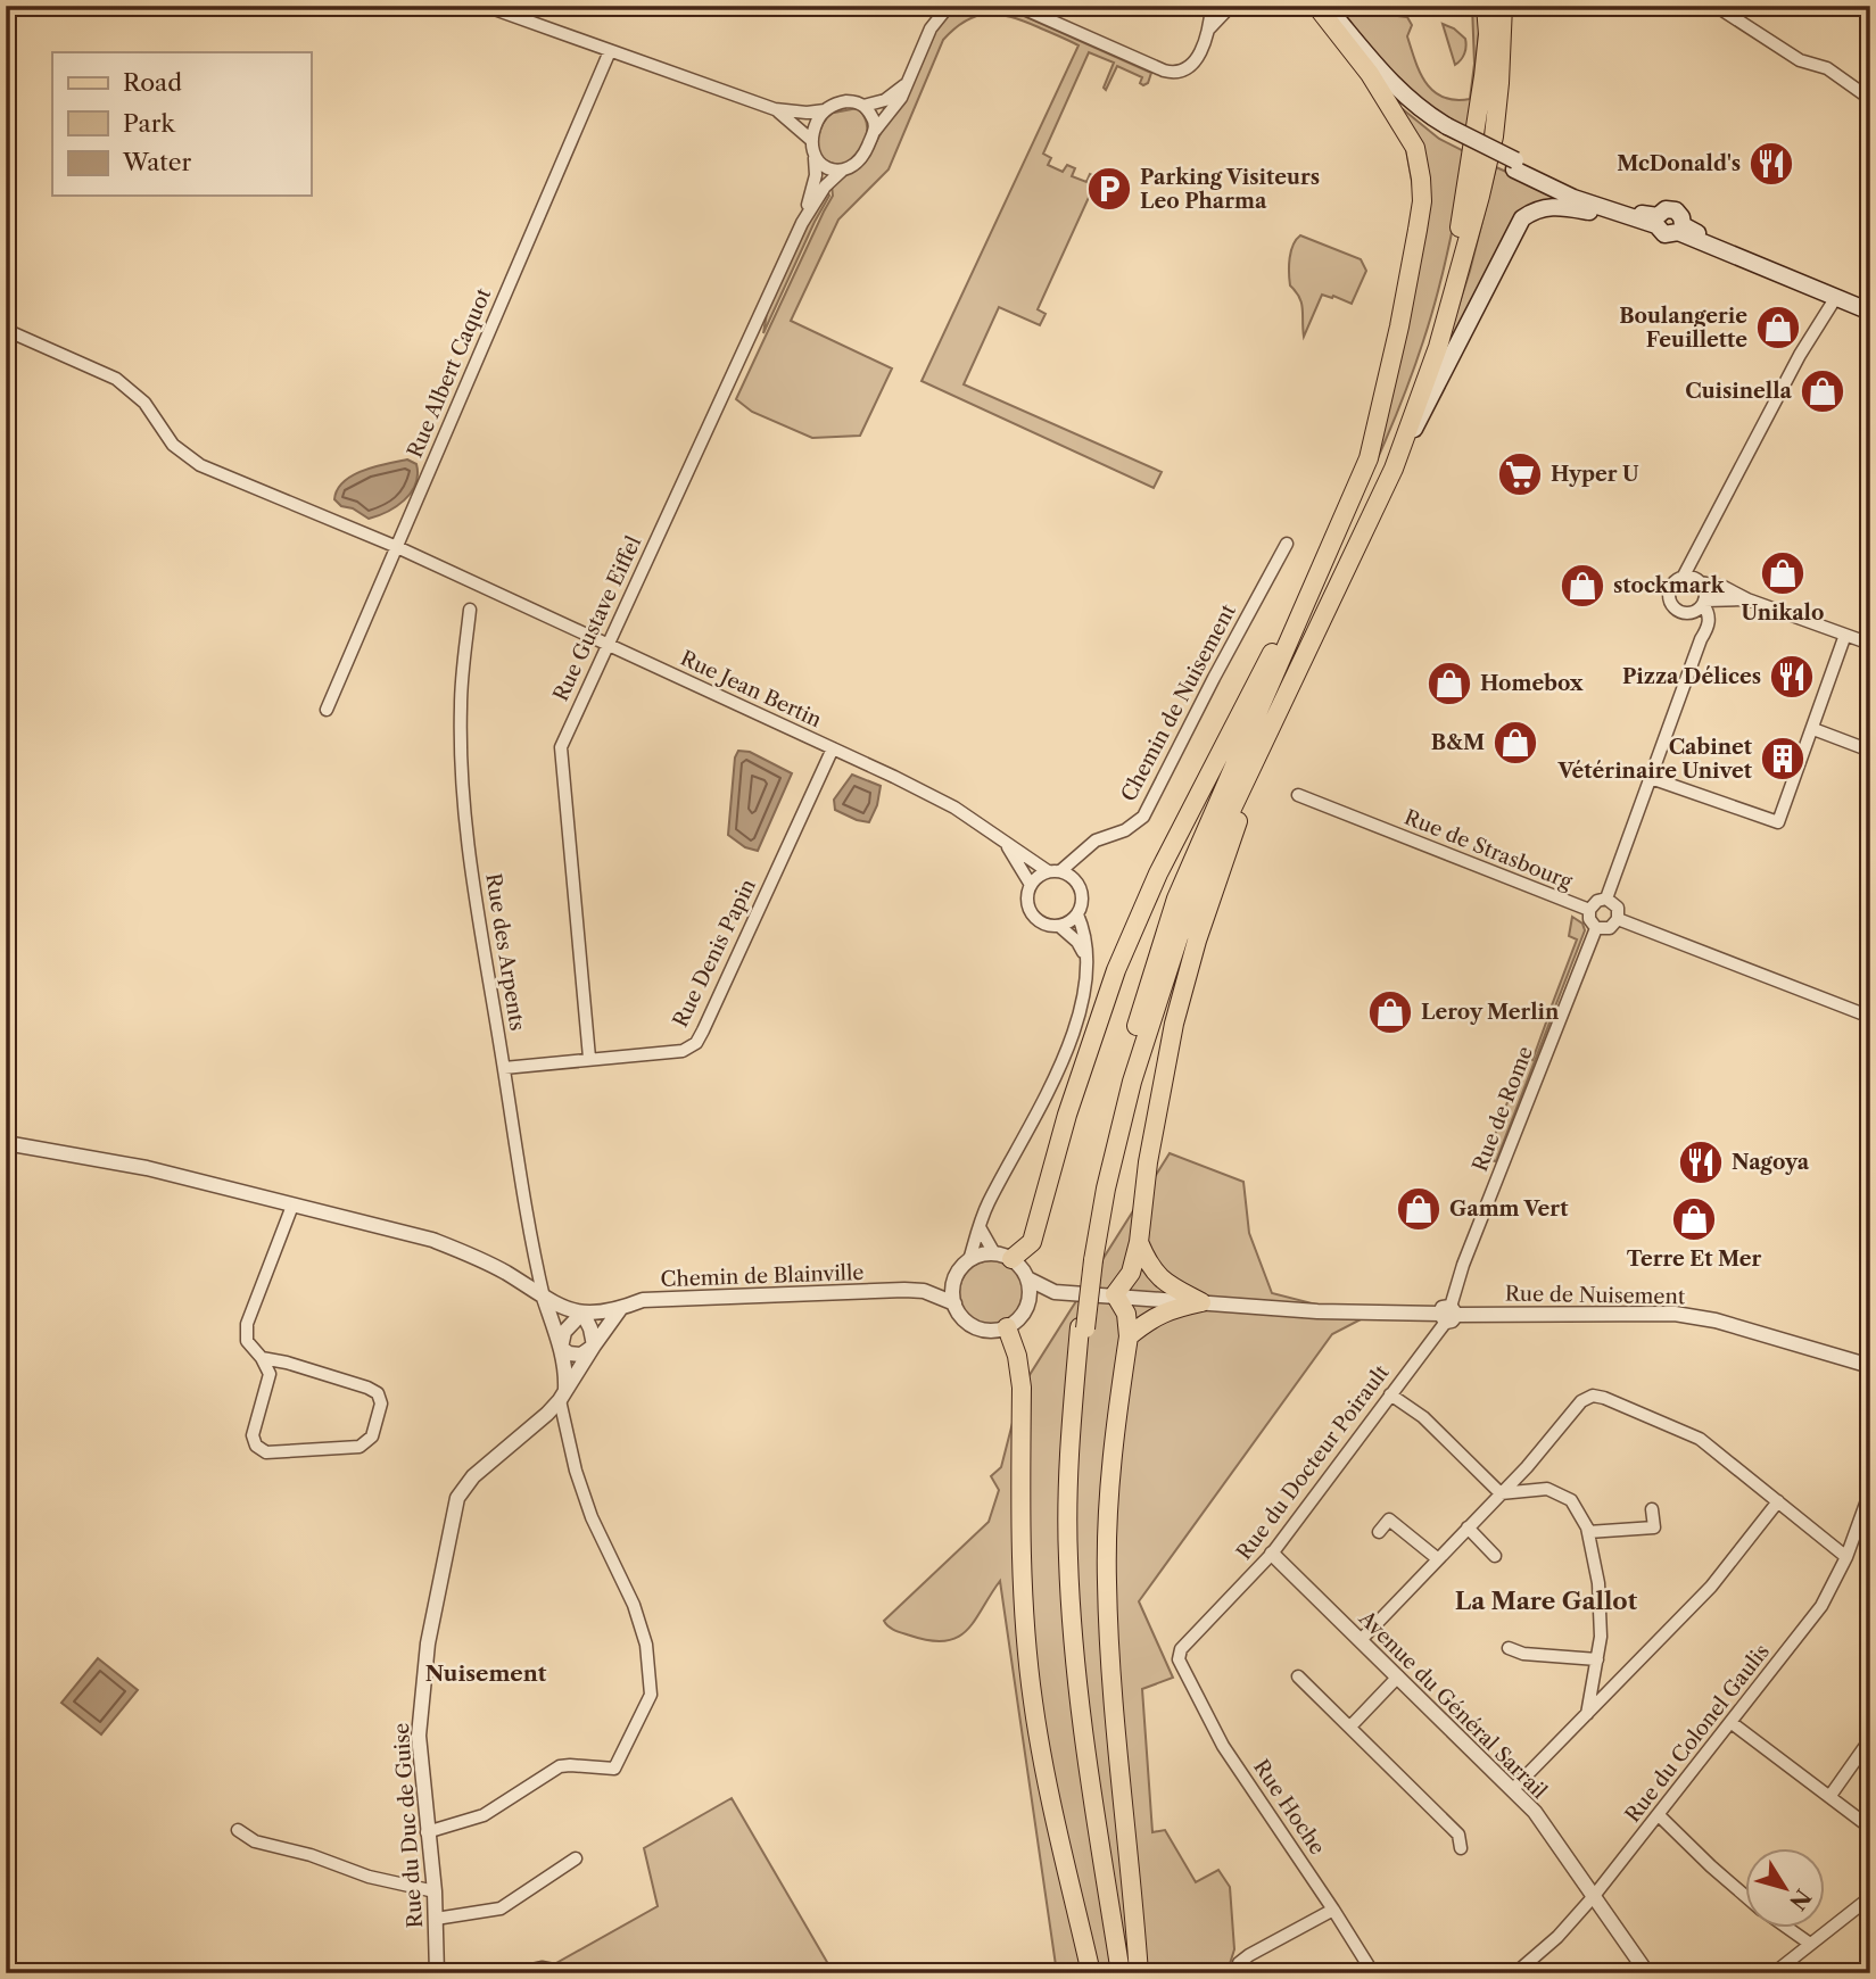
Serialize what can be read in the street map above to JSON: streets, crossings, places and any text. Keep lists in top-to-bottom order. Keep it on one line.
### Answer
{"streets":{"street":["Rue Albert Caquot","Rue Gustave Eiffel","Rue Jean Bertin","Chemin de Nuisement","Rue de Strasbourg","Rue des Arpents","Rue Denis Papin","Rue de Rome","Chemin de Blainville","Rue de Nuisement","Rue du Docteur Poirault","Avenue du Général Sarrail","Rue du Colonel Gaulis","Rue Hoche","Rue du Duc de Guise"]},"crossings":[["Rue Albert Caquot","Rue Jean Bertin"],["Rue Gustave Eiffel","Rue Jean Bertin"],["Rue Gustave Eiffel","Rue Denis Papin"],["Rue Jean Bertin","Chemin de Nuisement"],["Rue Jean Bertin","Rue Denis Papin"],["Rue de Strasbourg","Rue de Rome"],["Rue des Arpents","Rue Denis Papin"],["Rue des Arpents","Chemin de Blainville"],["Rue de Rome","Rue de Nuisement"],["Rue de Rome","Rue du Docteur Poirault"],["Chemin de Blainville","Rue de Nuisement"],["Chemin de Blainville","Rue du Duc de Guise"],["Rue de Nuisement","Rue du Docteur Poirault"],["Rue du Docteur Poirault","Avenue du Général Sarrail"],["Rue du Docteur Poirault","Rue Hoche"],["Avenue du Général Sarrail","Rue du Colonel Gaulis"]],"districts":["La Mare Gallot","Nuisement"],"places":{"restaurant":["McDonald's","Pizza Délices","Nagoya"],"parking":["Parking Visiteurs Leo Pharma"],"shop":["Boulangerie Feuillette","Cuisinella","Unikalo","stockmark","Homebox","B&M","Leroy Merlin","Gamm Vert","Terre Et Mer"],"supermarket":["Hyper U"],"building":["Cabinet Vétérinaire Univet"]},"legend":["Road","Park","Water"],"north":"bottom right"}
